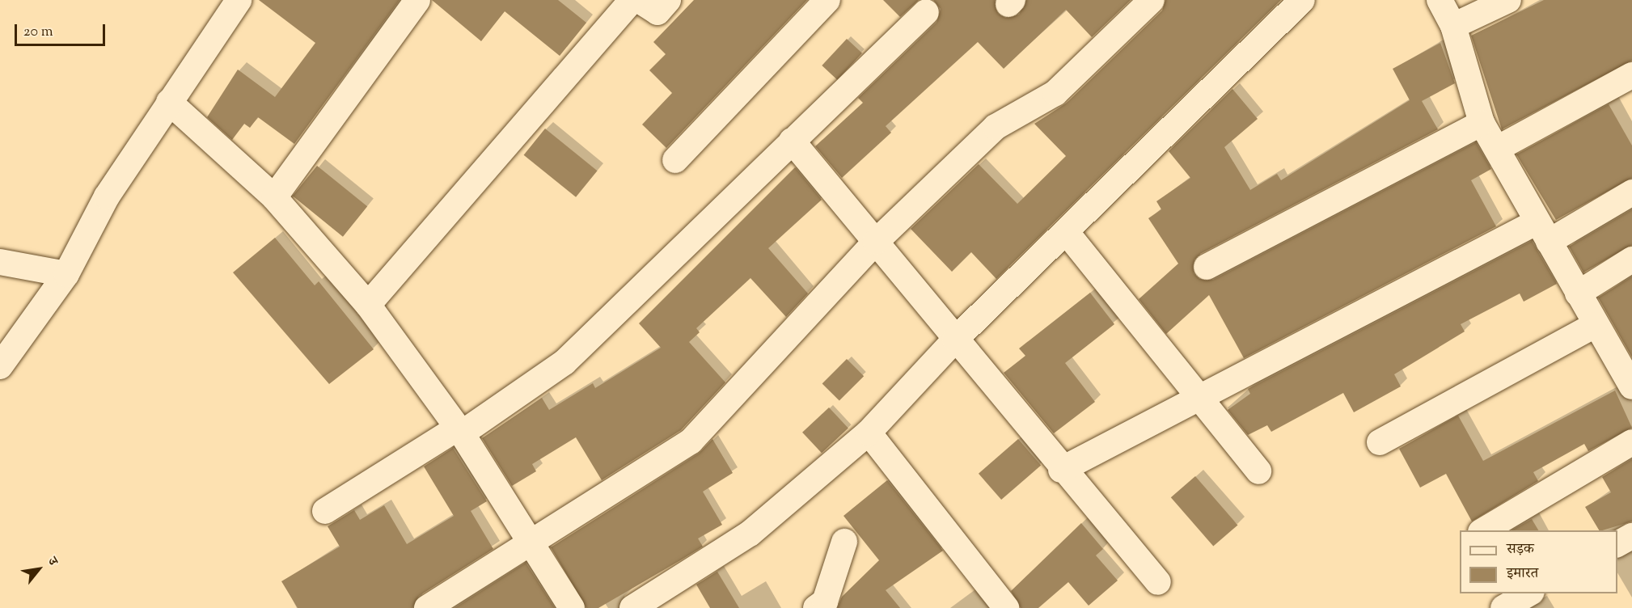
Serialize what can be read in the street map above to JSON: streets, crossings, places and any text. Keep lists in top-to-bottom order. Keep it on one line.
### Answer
{"legend":["सड़क","इमारत"],"scale_bar":"20 m","north":"top right"}
